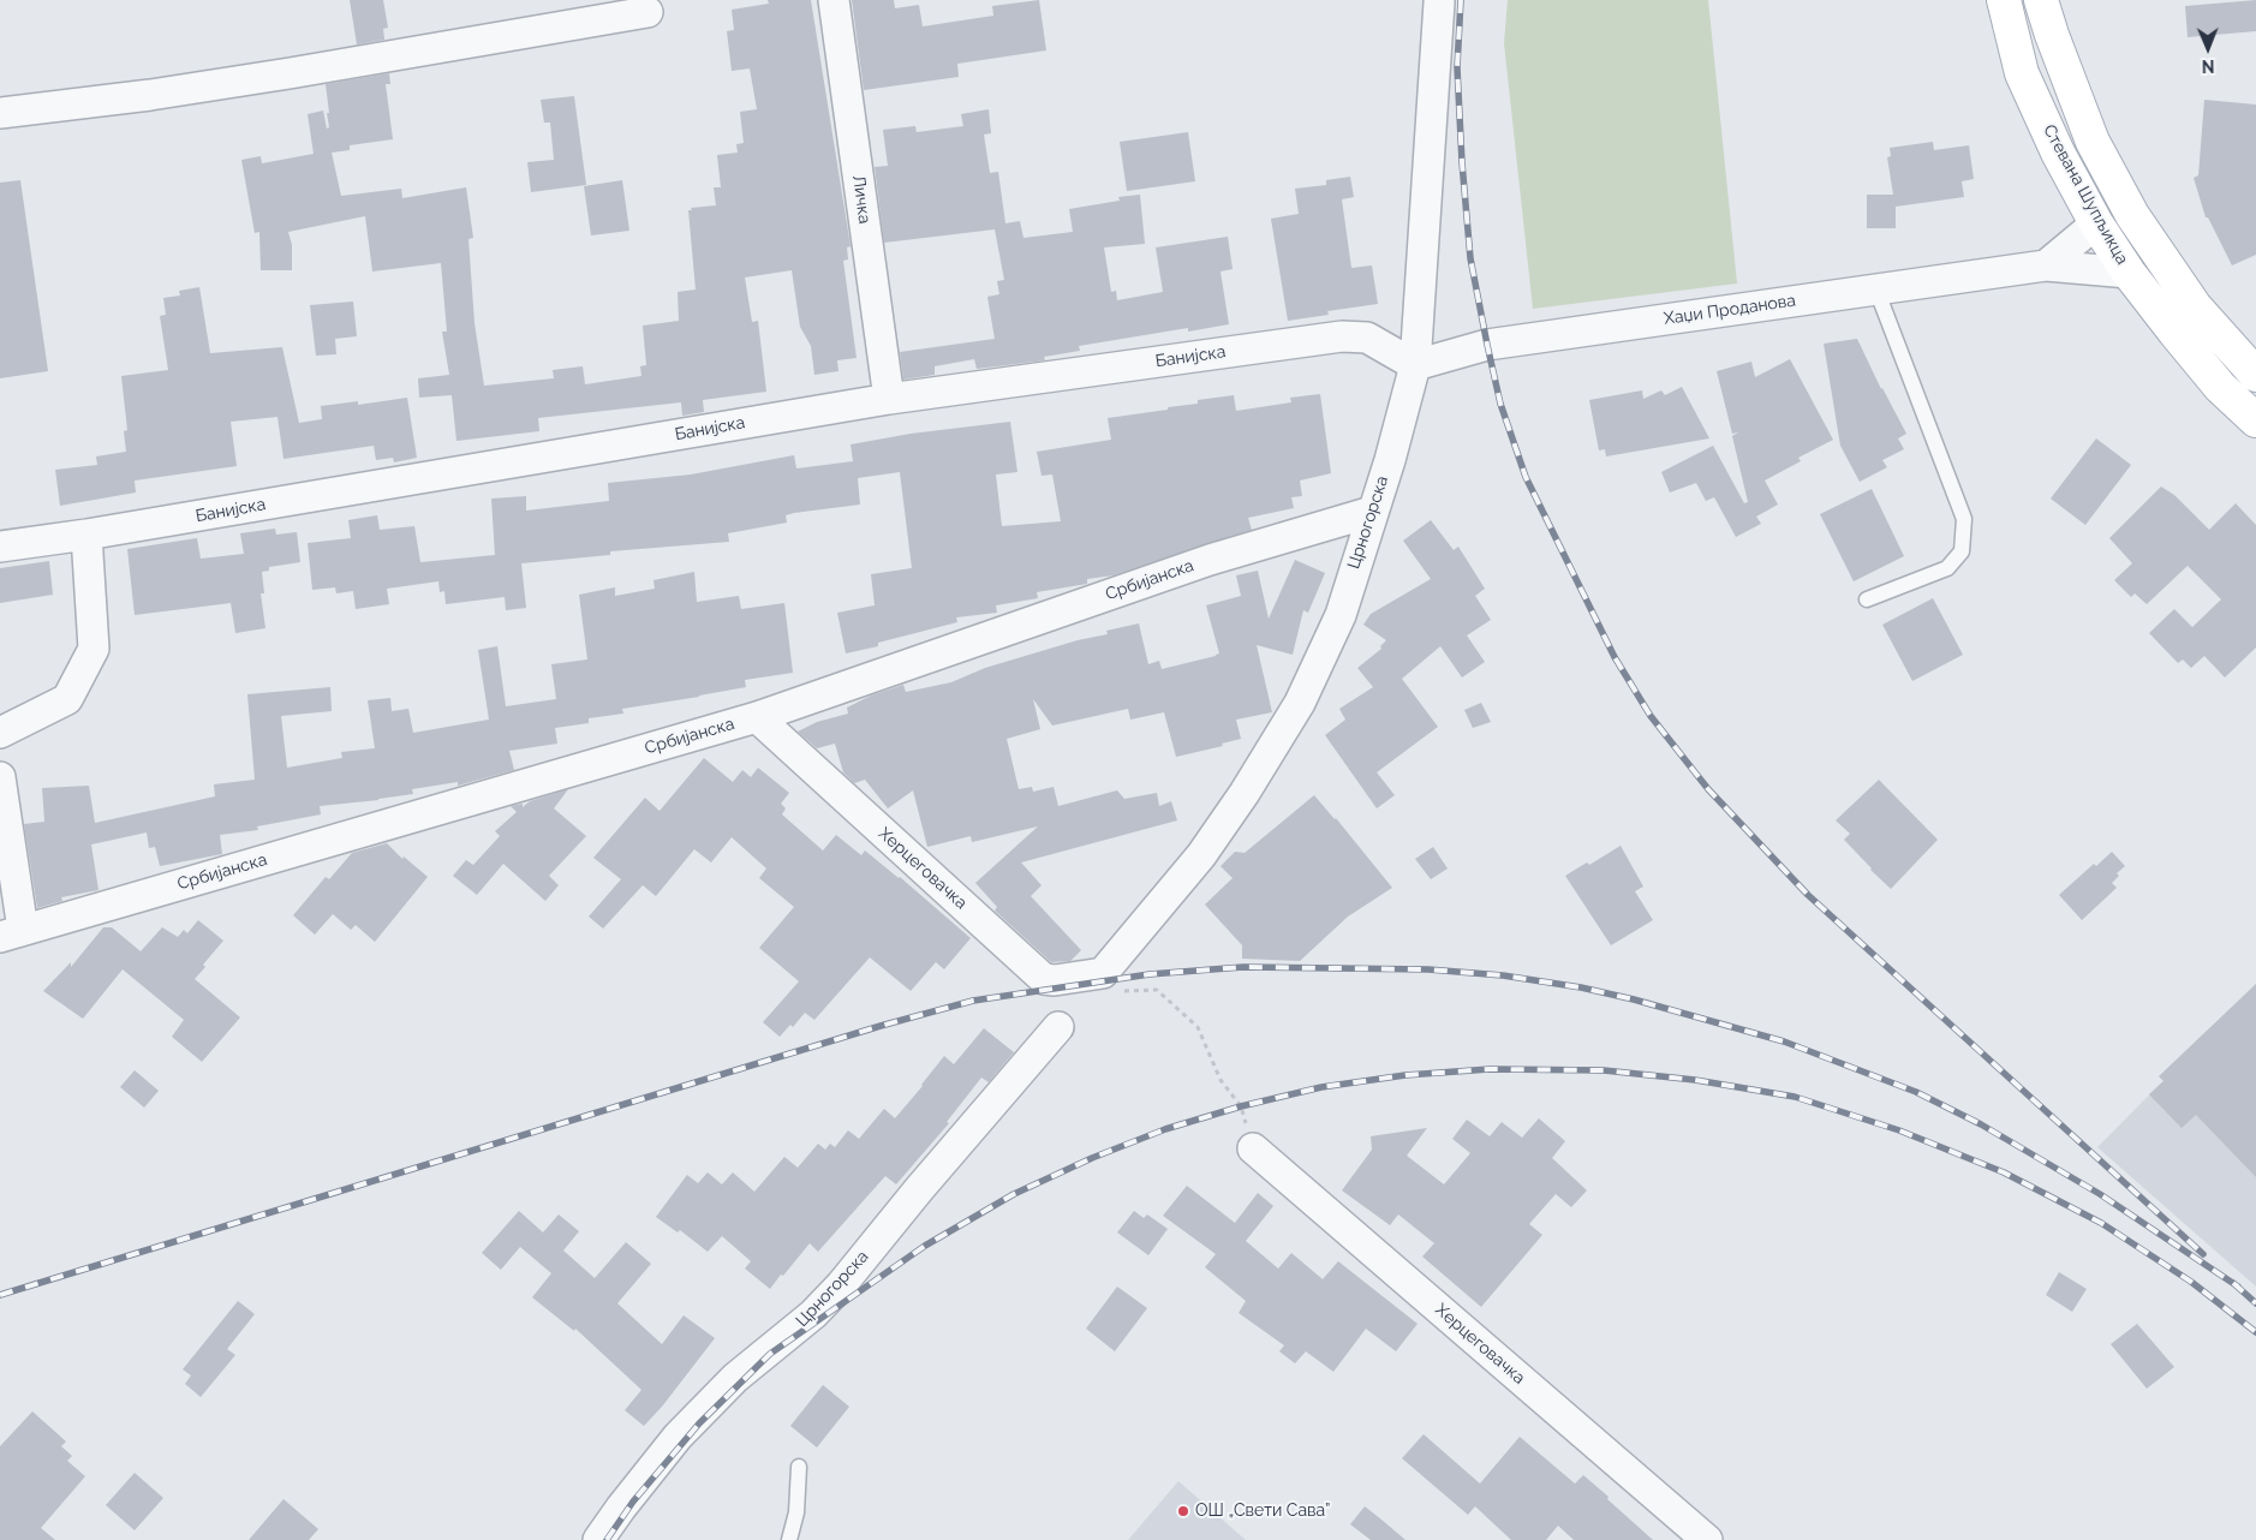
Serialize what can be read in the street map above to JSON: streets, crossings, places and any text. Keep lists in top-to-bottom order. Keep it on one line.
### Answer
{"streets":{"main road":["Стевана Шупљикца"],"street":["Личка","Хаџи Проданова","Банијска","Црногорска","Србијанска","Херцеговачка"]},"crossings":[["Стевана Шупљикца","Хаџи Проданова"],["Личка","Банијска"],["Хаџи Проданова","Банијска"],["Хаџи Проданова","Црногорска"],["Банијска","Црногорска"],["Црногорска","Србијанска"],["Црногорска","Херцеговачка"],["Србијанска","Херцеговачка"]],"places":["ОШ „Свети Сава”"],"north":"bottom"}
